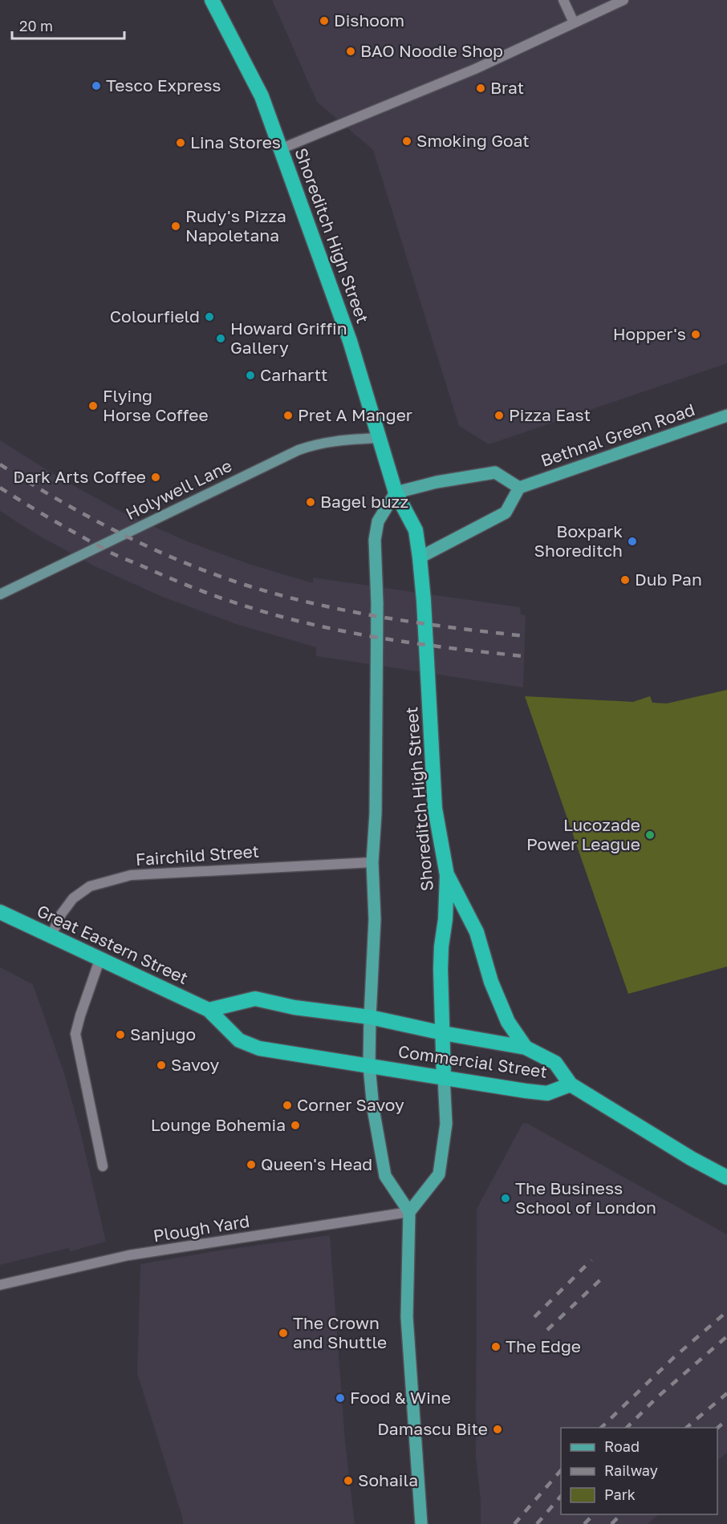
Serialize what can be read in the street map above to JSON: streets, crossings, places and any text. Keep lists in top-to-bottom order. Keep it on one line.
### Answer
{"streets":{"highway":["Shoreditch High Street","Great Eastern Street","Commercial Street"],"main road":["Bethnal Green Road"],"street":["Holywell Lane","Fairchild Street","Plough Yard"]},"crossings":[["Shoreditch High Street","Holywell Lane"],["Shoreditch High Street","Fairchild Street"],["Shoreditch High Street","Great Eastern Street"],["Shoreditch High Street","Commercial Street"],["Shoreditch High Street","Plough Yard"],["Fairchild Street","Great Eastern Street"],["Great Eastern Street","Commercial Street"]],"places":["Dishoom","BAO Noodle Shop","Tesco Express","Brat","Smoking Goat","Lina Stores","Rudy's Pizza Napoletana","Colourfield","Hopper's","Howard Griffin Gallery","Carhartt","Flying Horse Coffee","Pret A Manger","Pizza East","Dark Arts Coffee","Bagel buzz","Boxpark Shoreditch","Dub Pan","Lucozade Power League","Sanjugo","Savoy","Corner Savoy","Lounge Bohemia","Queen's Head","The Business School of London","The Crown and Shuttle","The Edge","Food & Wine","Damascu Bite","Sohaila"],"legend":["Road","Railway","Park"],"scale_bar":"20 m"}
